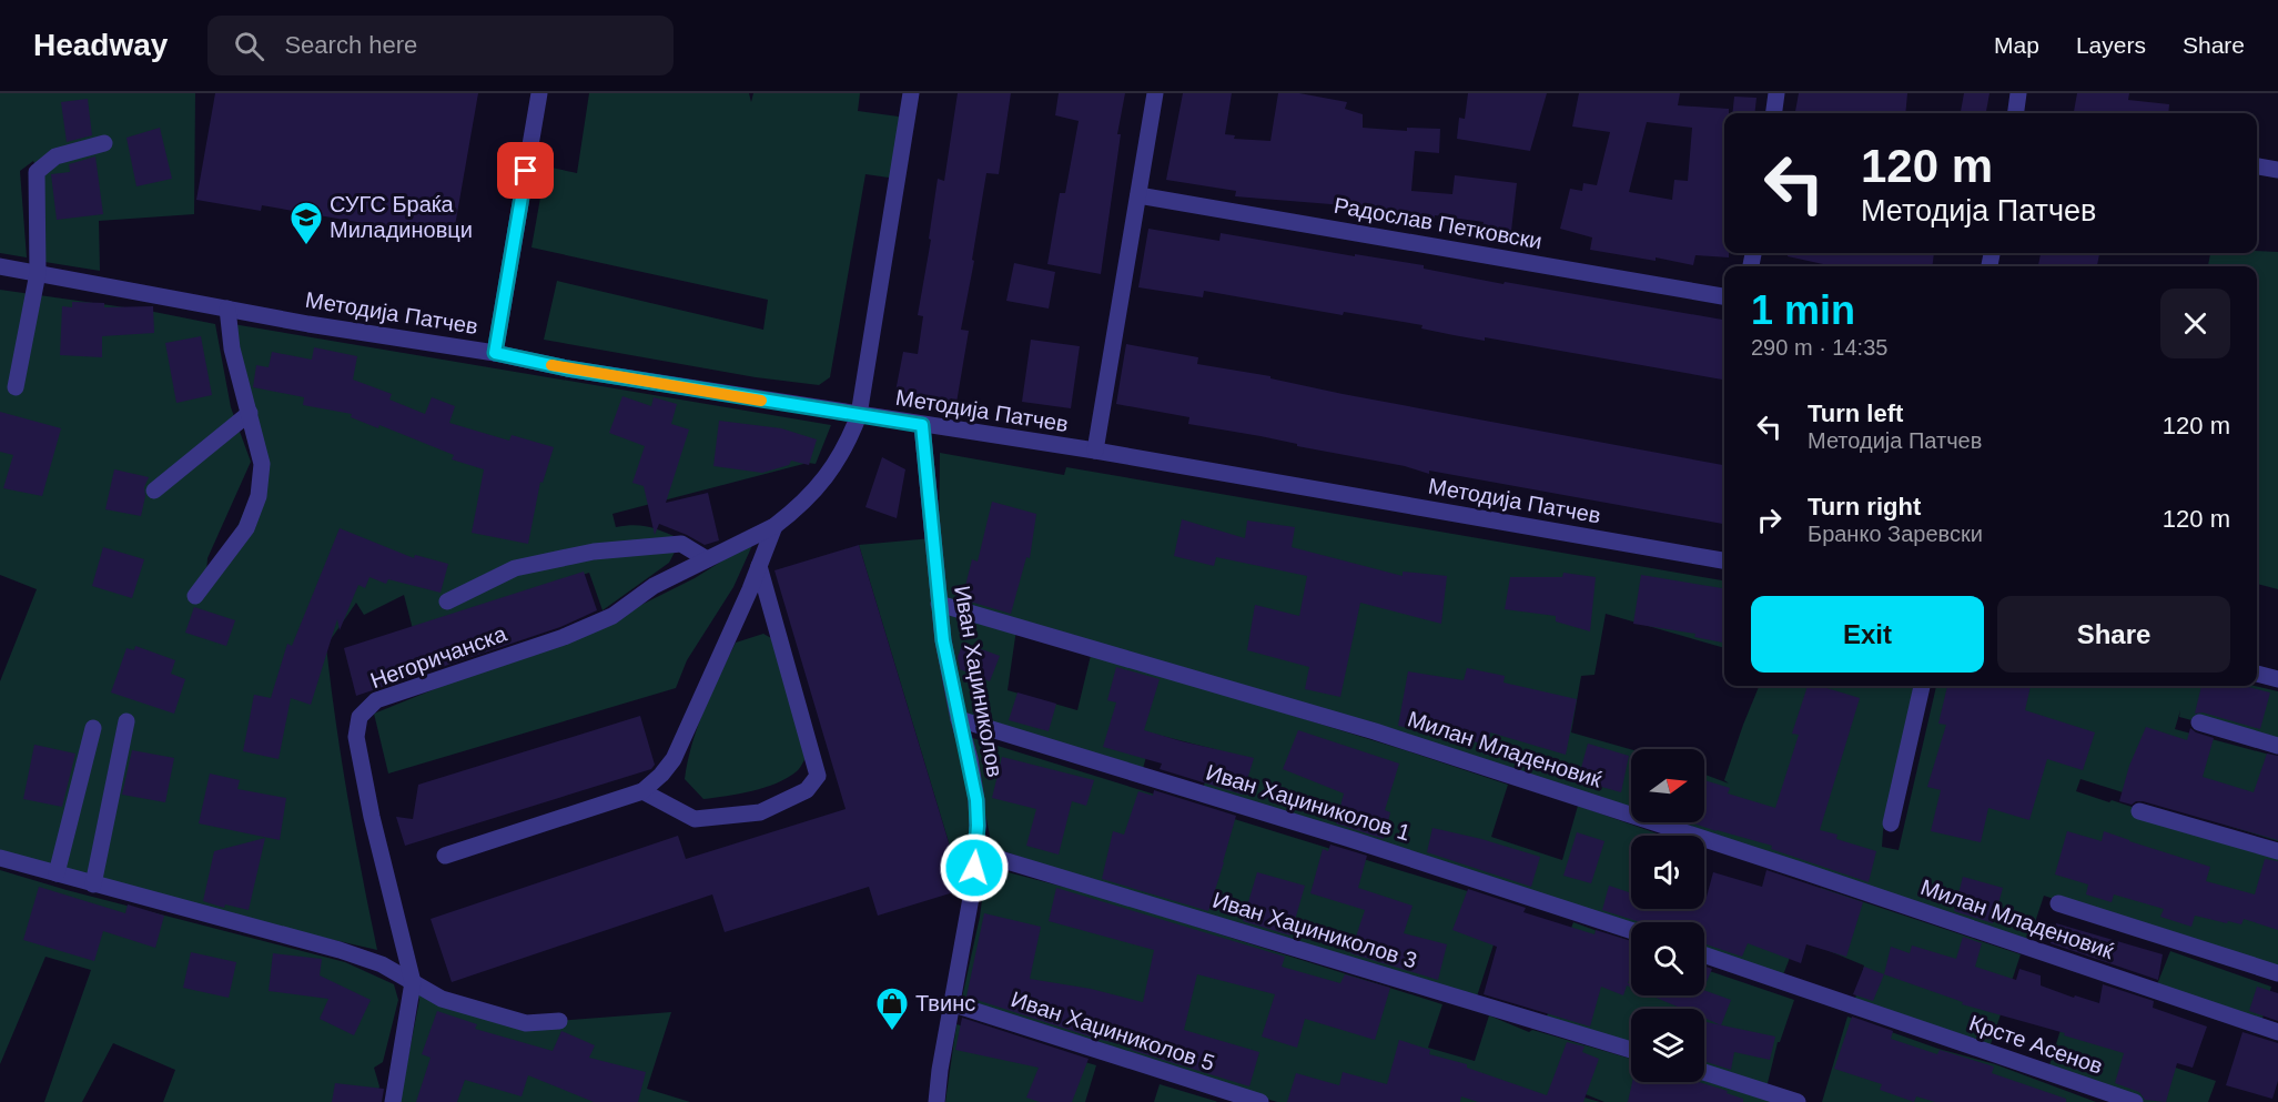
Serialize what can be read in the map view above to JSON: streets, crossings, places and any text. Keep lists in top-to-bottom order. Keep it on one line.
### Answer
{"streets":{"street":["Радослав Петковски","Методија Патчев","Негоричанска","Иван Хаџиниколов","Милан Младеновиќ","Иван Хаџиниколов 1","Иван Хаџиниколов 3","Иван Хаџиниколов 5","Крсте Асенов"]},"crossings":[["Методија Патчев","Негоричанска"],["Методија Патчев","Иван Хаџиниколов"],["Иван Хаџиниколов","Милан Младеновиќ"],["Иван Хаџиниколов","Иван Хаџиниколов 1"],["Иван Хаџиниколов","Иван Хаџиниколов 3"],["Иван Хаџиниколов","Иван Хаџиниколов 5"]],"places":{"school or university":["СУГС Браќа Миладиновци"],"shop":["Твинс"]},"north":"right","page":{"header":"Headway","search":"Search here","nav":["Map","Layers","Share"],"turn":["120 m","Методија Патчев"],"heading":["1 min","290 m · 14:35"],"list":[{"name":"Turn left","note":"Методија Патчев","value":"120 m"},{"name":"Turn right","note":"Бранко Заревски","value":"120 m"}],"buttons":["Exit","Share"]}}
